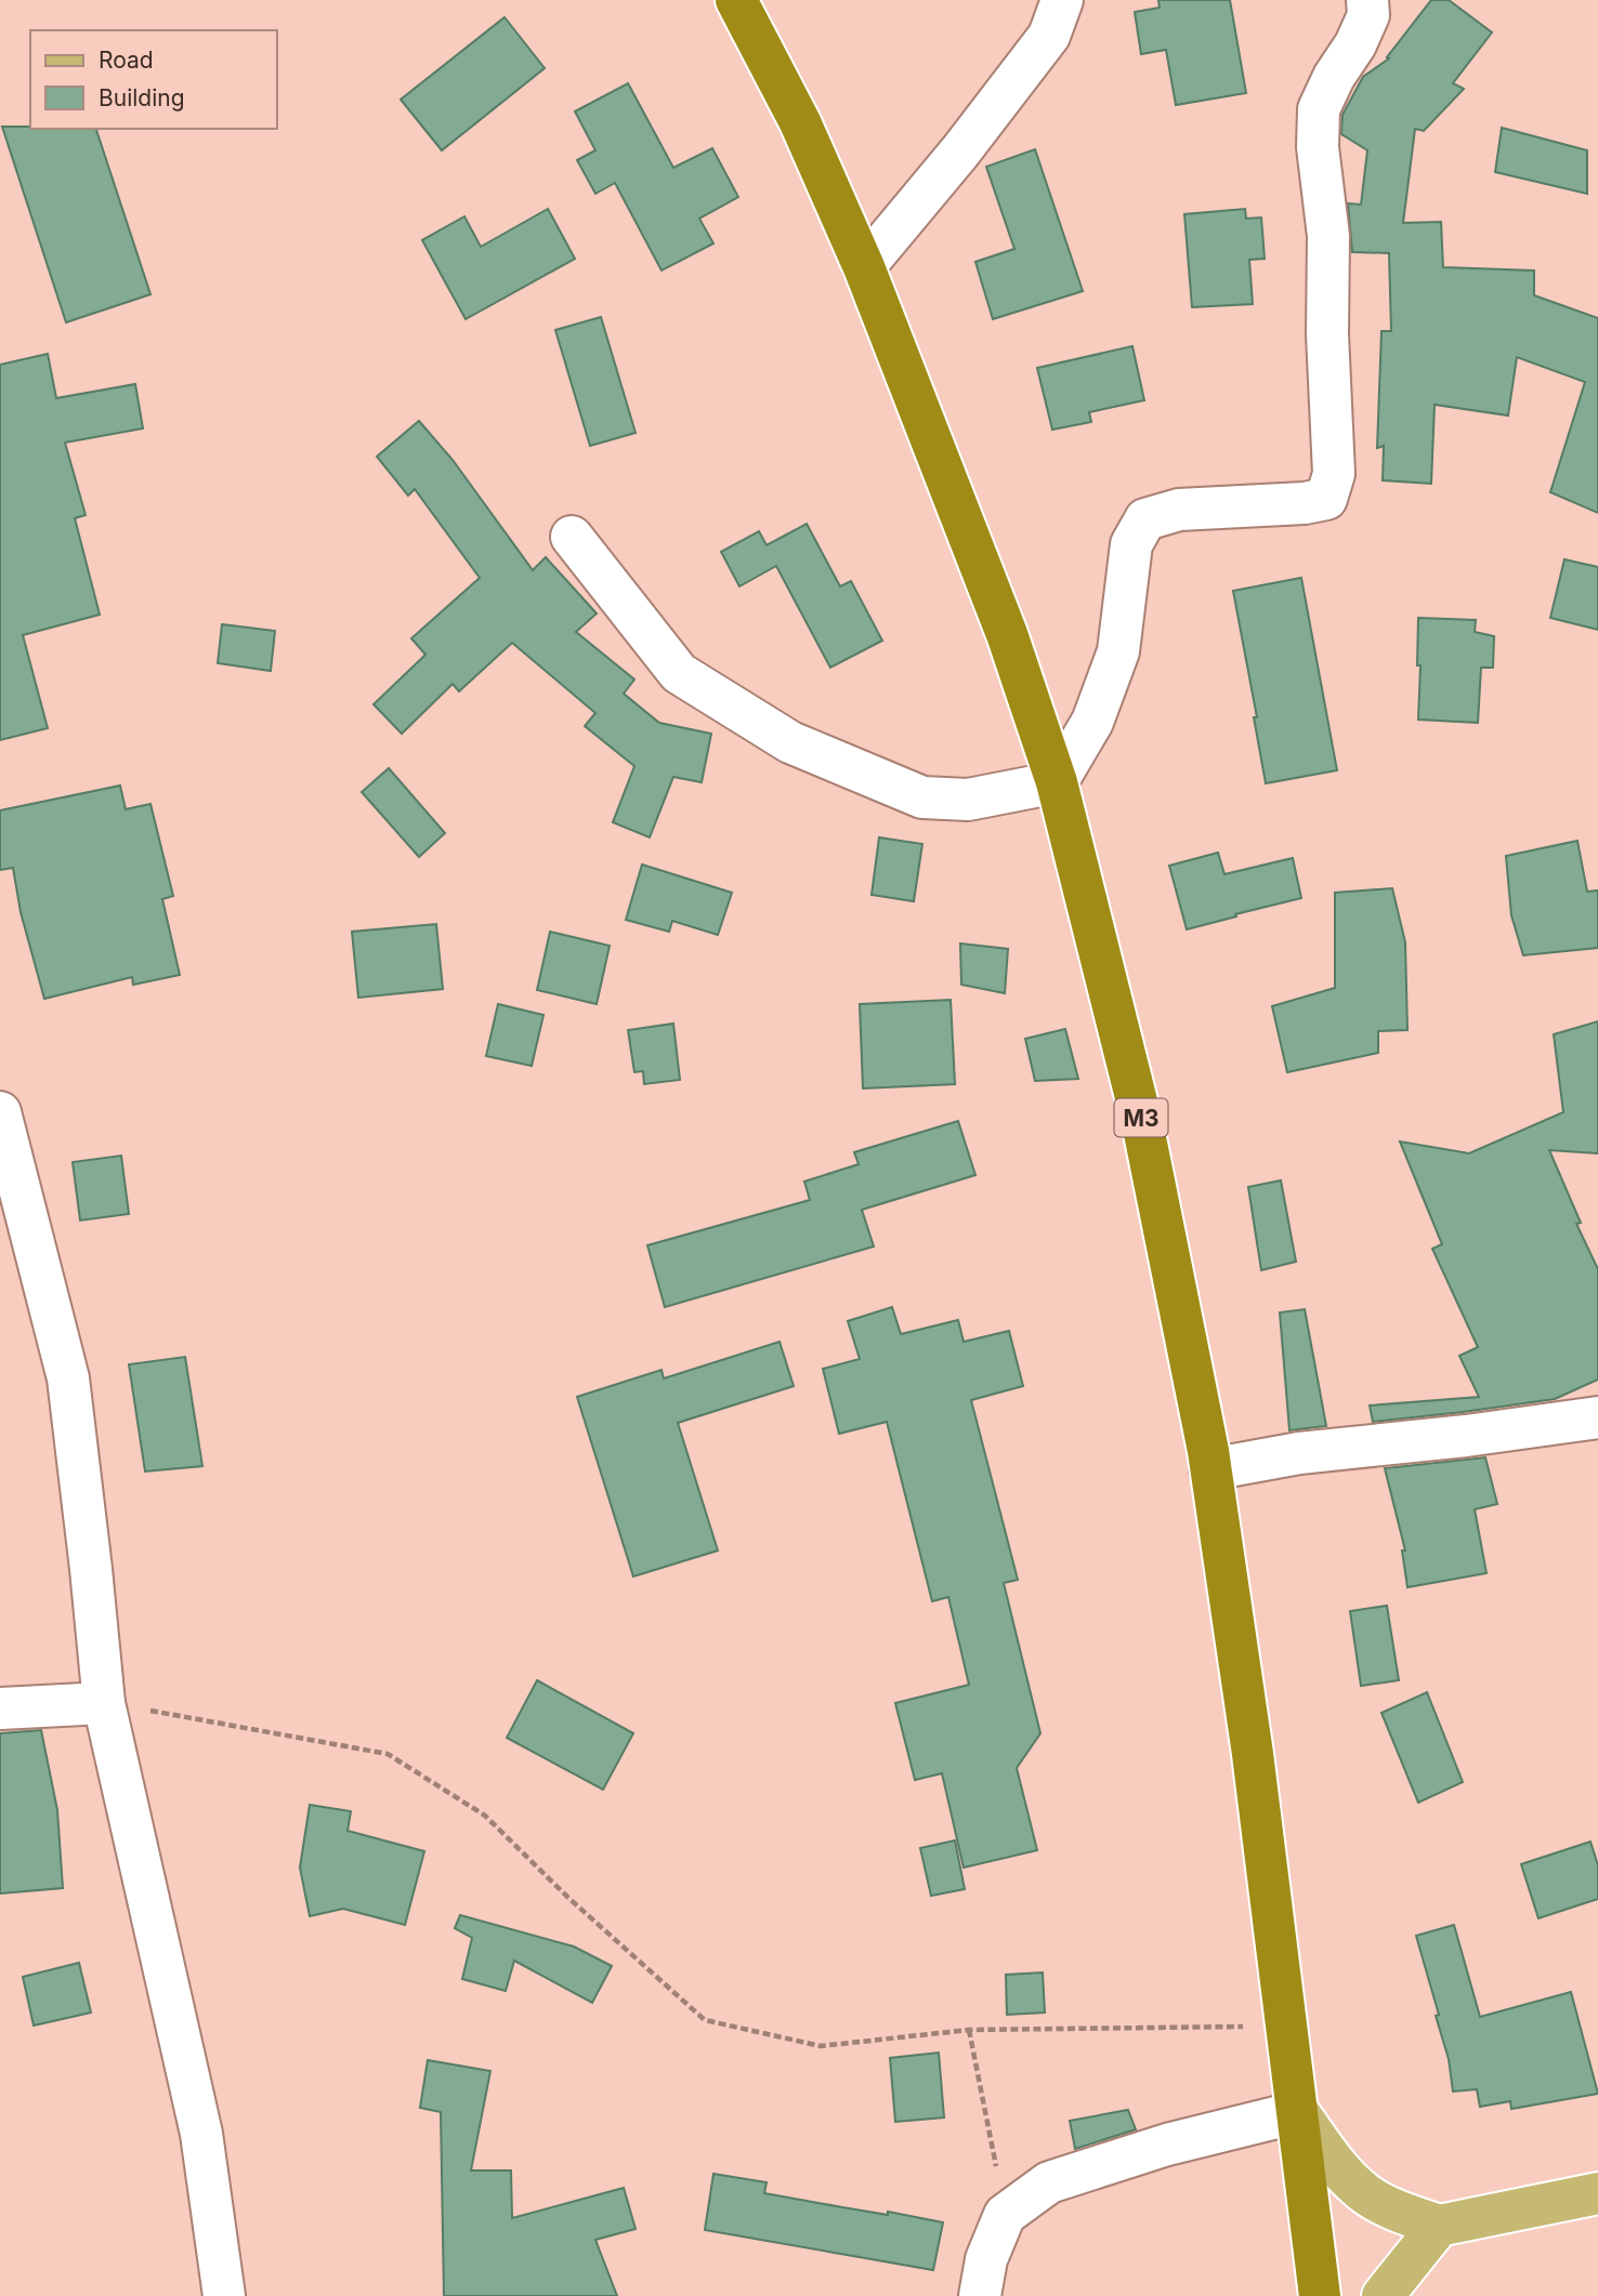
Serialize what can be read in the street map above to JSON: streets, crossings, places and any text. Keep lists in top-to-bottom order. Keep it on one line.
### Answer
{"streets":{"highway":["M3"]},"legend":["Road","Building"]}
